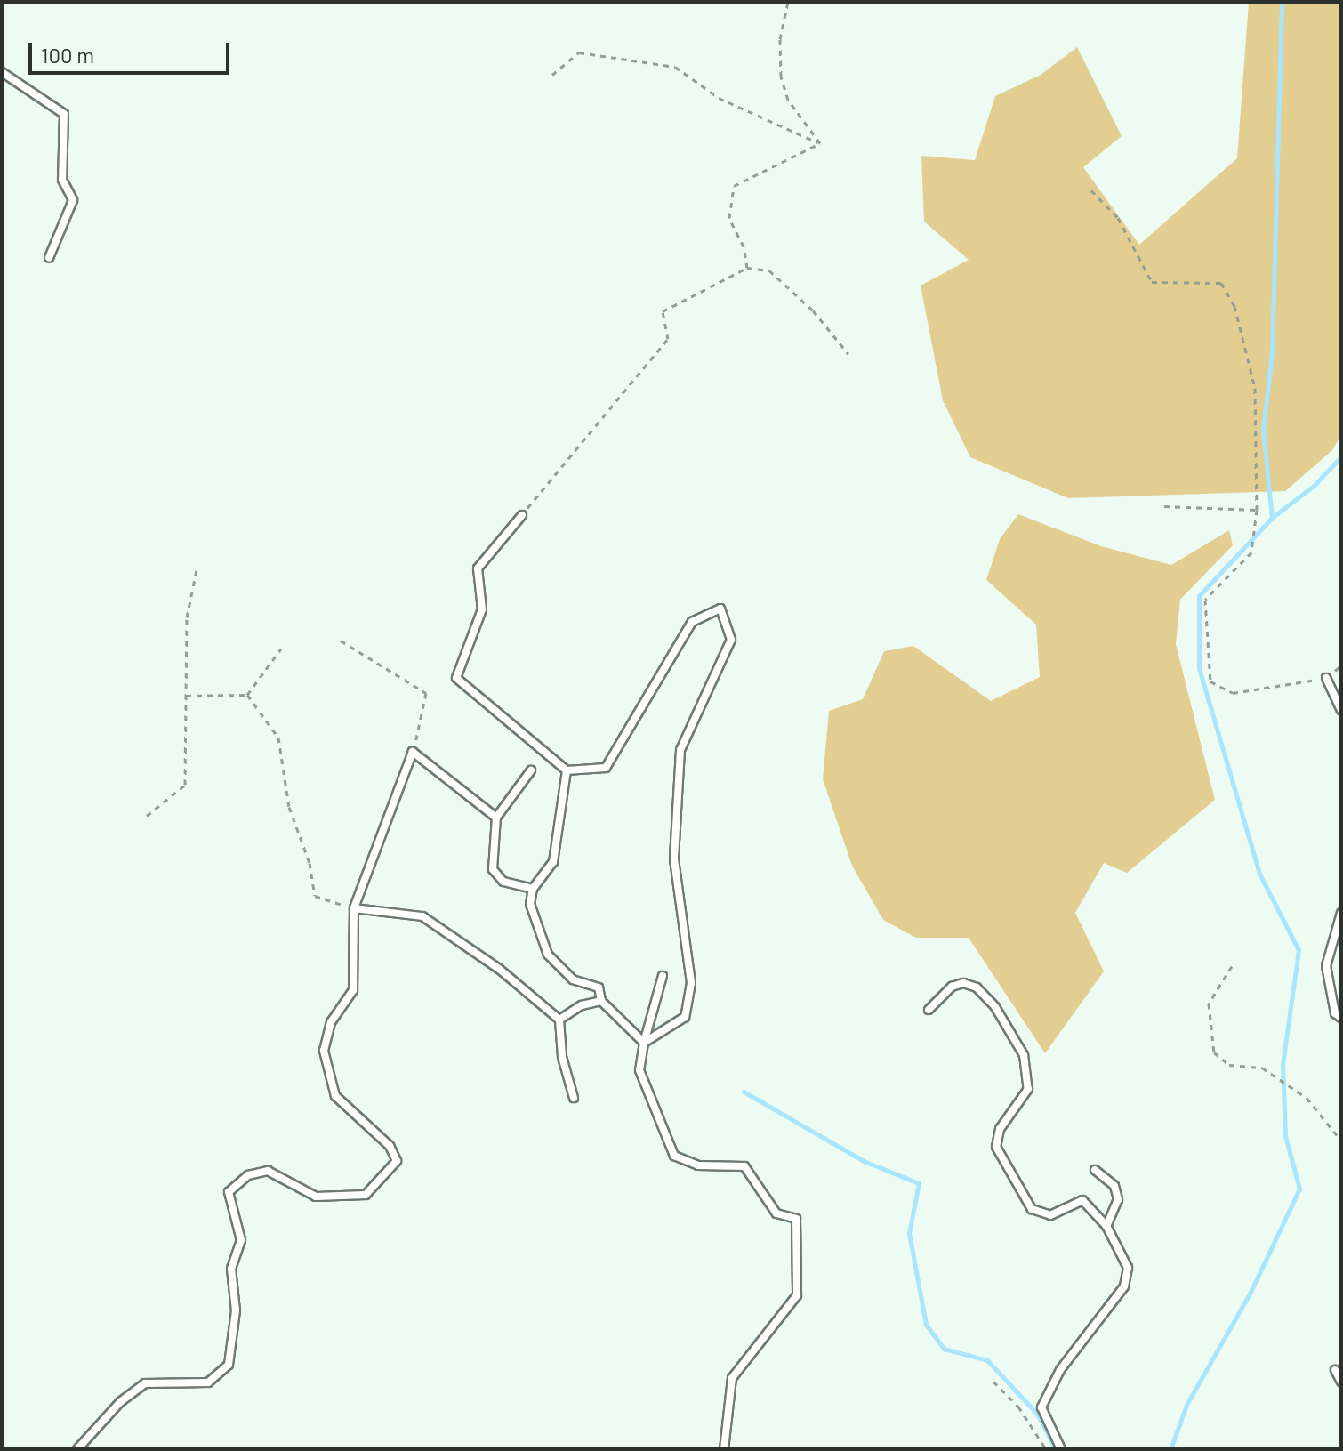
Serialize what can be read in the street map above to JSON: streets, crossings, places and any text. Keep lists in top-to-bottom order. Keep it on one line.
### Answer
{"scale_bar":"100 m"}
